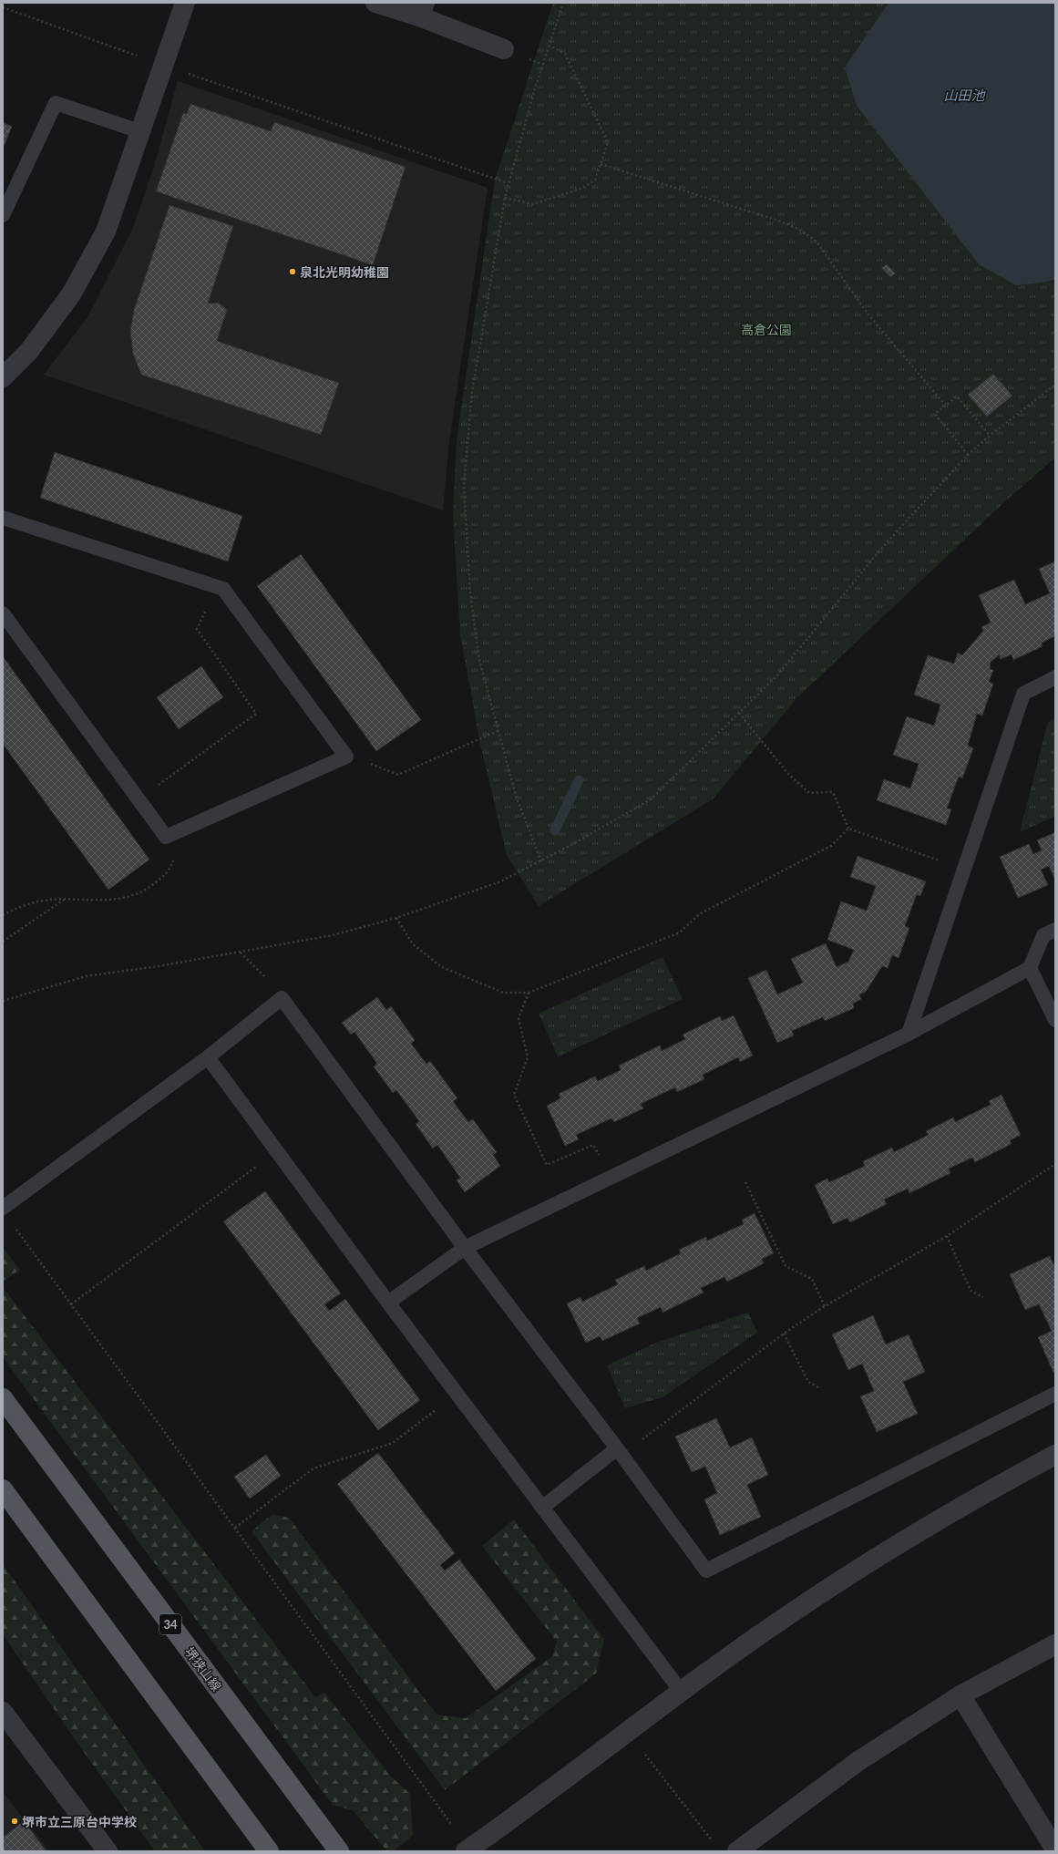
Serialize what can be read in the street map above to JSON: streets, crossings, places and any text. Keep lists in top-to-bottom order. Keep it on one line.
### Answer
{"streets":{"main road":["34","堺狭山線"]},"water":["山田池"],"parks":["高倉公園"],"places":["泉北光明幼稚園","堺市立三原台中学校"]}
